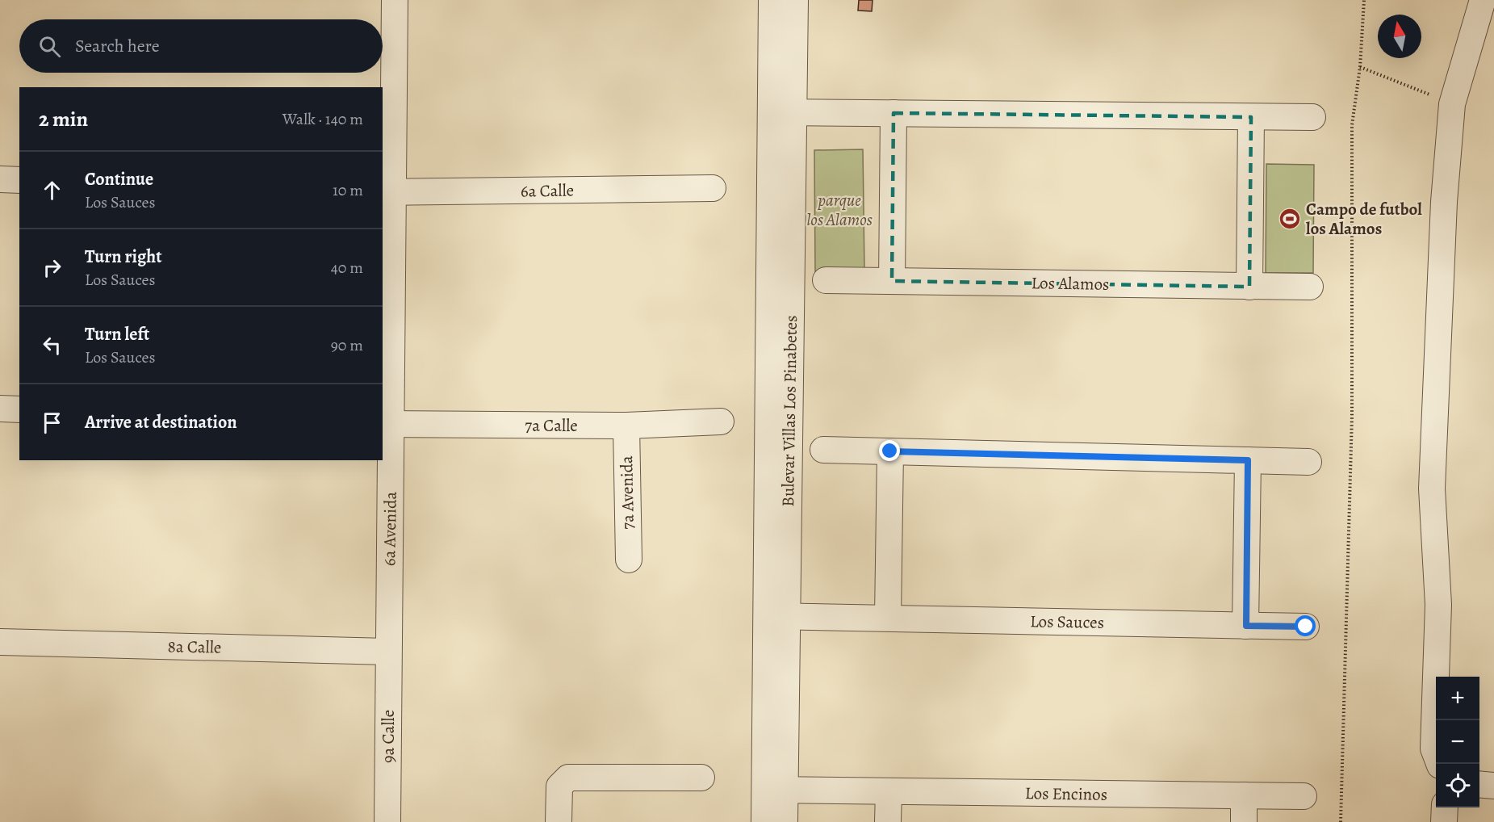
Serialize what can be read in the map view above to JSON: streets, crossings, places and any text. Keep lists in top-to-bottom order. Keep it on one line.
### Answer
{"streets":{"street":["6a Calle","Los Alamos","Bulevar Villas Los Pinabetes","7a Calle","7a Avenida","6a Avenida","Los Sauces","8a Calle","9a Calle","Los Encinos"]},"crossings":[["6a Calle","6a Avenida"],["Bulevar Villas Los Pinabetes","Los Sauces"],["Bulevar Villas Los Pinabetes","Los Encinos"],["7a Calle","7a Avenida"],["7a Calle","6a Avenida"],["6a Avenida","8a Calle"],["6a Avenida","9a Calle"],["8a Calle","9a Calle"]],"parks":["parque los Alamos"],"places":{"sports":["Campo de futbol los Alamos"]},"north":"top","page":{"search":"Search here","heading":["2 min","Walk · 140 m"],"list":[["Continue","Los Sauces","10 m"],["Turn right","Los Sauces","40 m"],["Turn left","Los Sauces","90 m"],"Arrive at destination"],"map_buttons":["+","−"]}}
